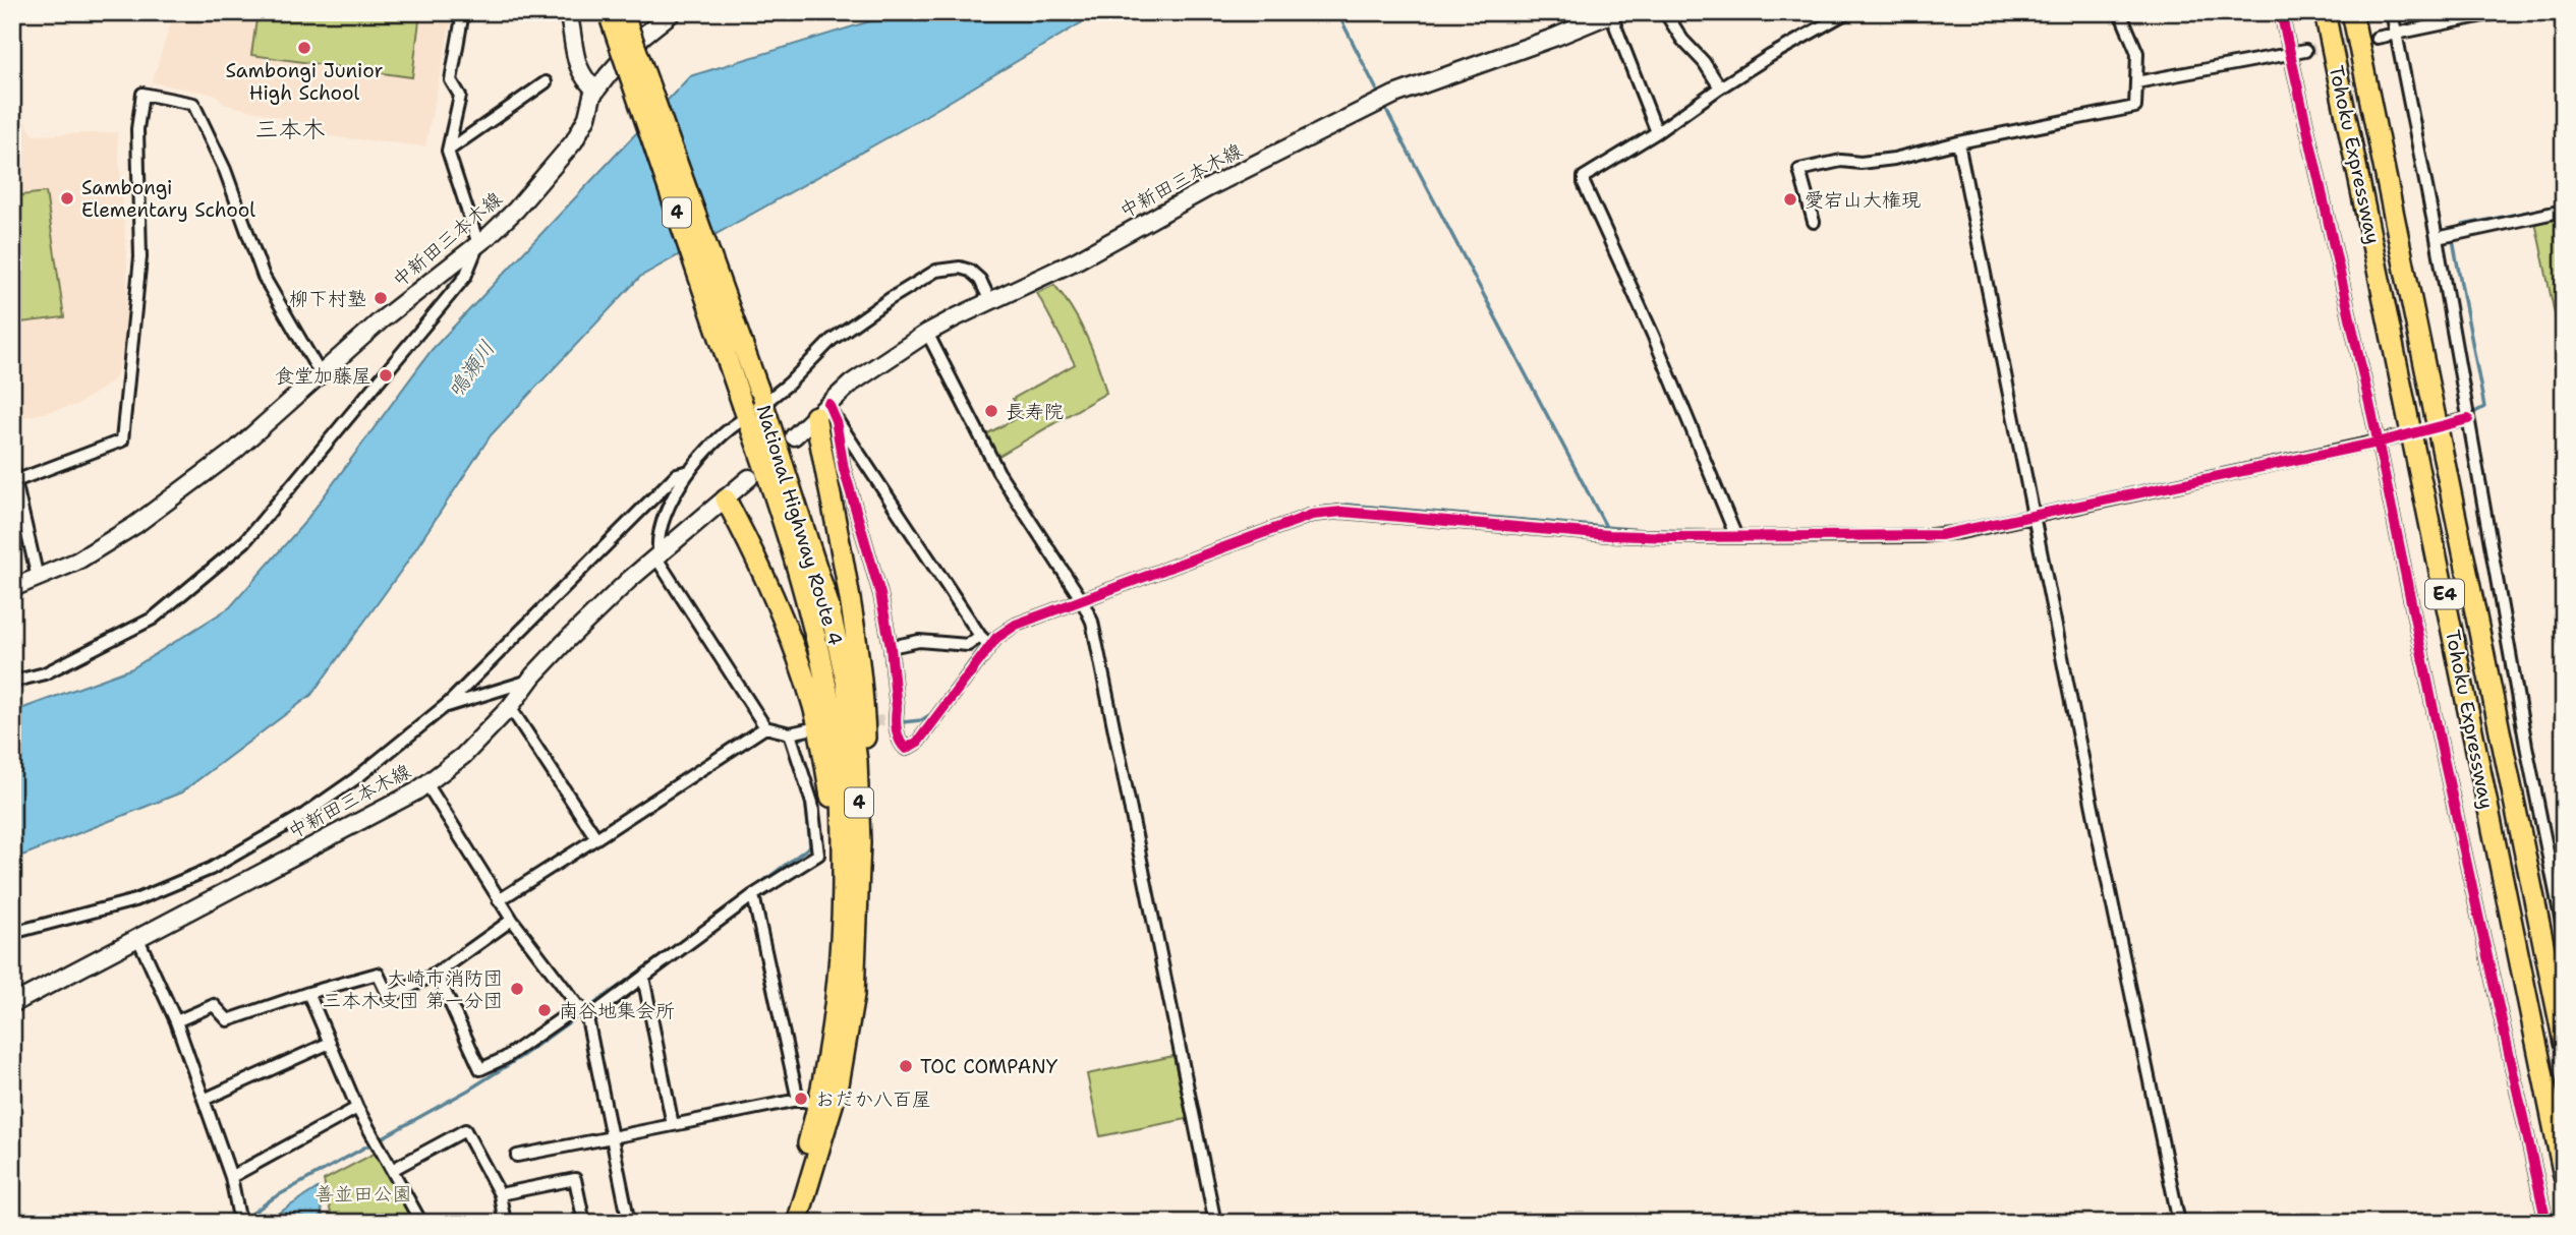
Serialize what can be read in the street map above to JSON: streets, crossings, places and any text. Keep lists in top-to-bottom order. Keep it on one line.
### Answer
{"streets":{"highway":["Tohoku Expressway","4","National Highway Route 4","E4"],"main road":["中新田三本木線"]},"districts":["三本木"],"water":["鳴瀬川"],"parks":["善並田公園"],"places":["Sambongi Junior High School","Sambongi Elementary School","愛宕山大権現","柳下村塾","食堂加藤屋","長寿院","大崎市消防団 三本木支団 第一分団","南谷地集会所","TOC COMPANY","おだか八百屋"]}
